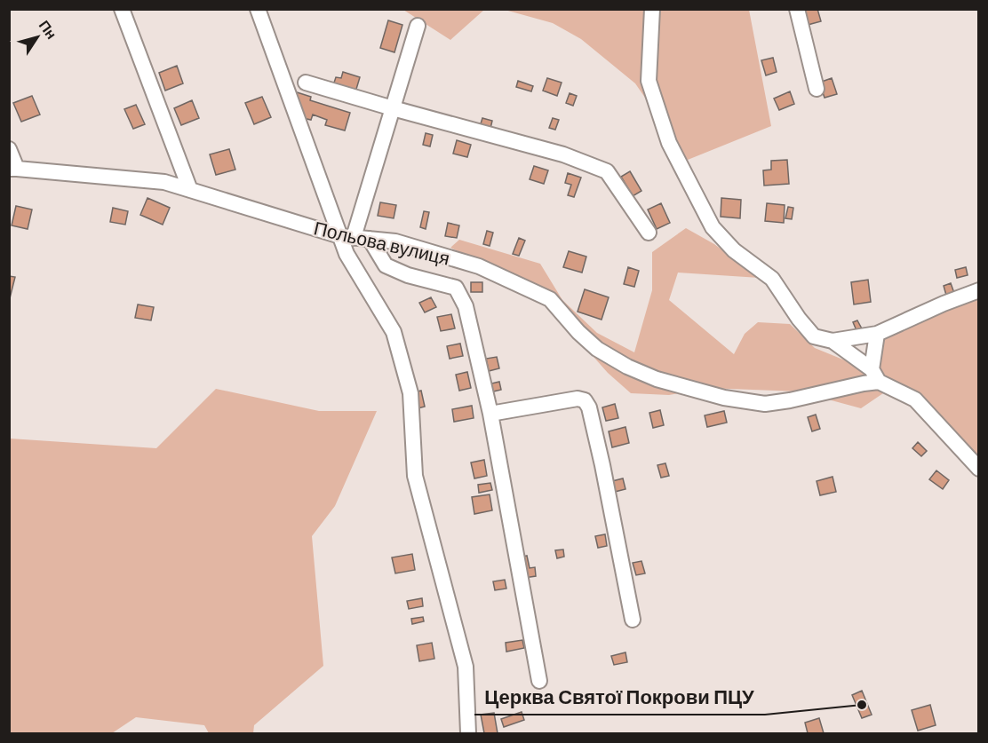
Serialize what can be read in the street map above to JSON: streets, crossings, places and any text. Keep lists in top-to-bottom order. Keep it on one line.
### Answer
{"streets":{"street":["Польова вулиця"]},"places":["Церква Святої Покрови ПЦУ"],"north":"top right"}
